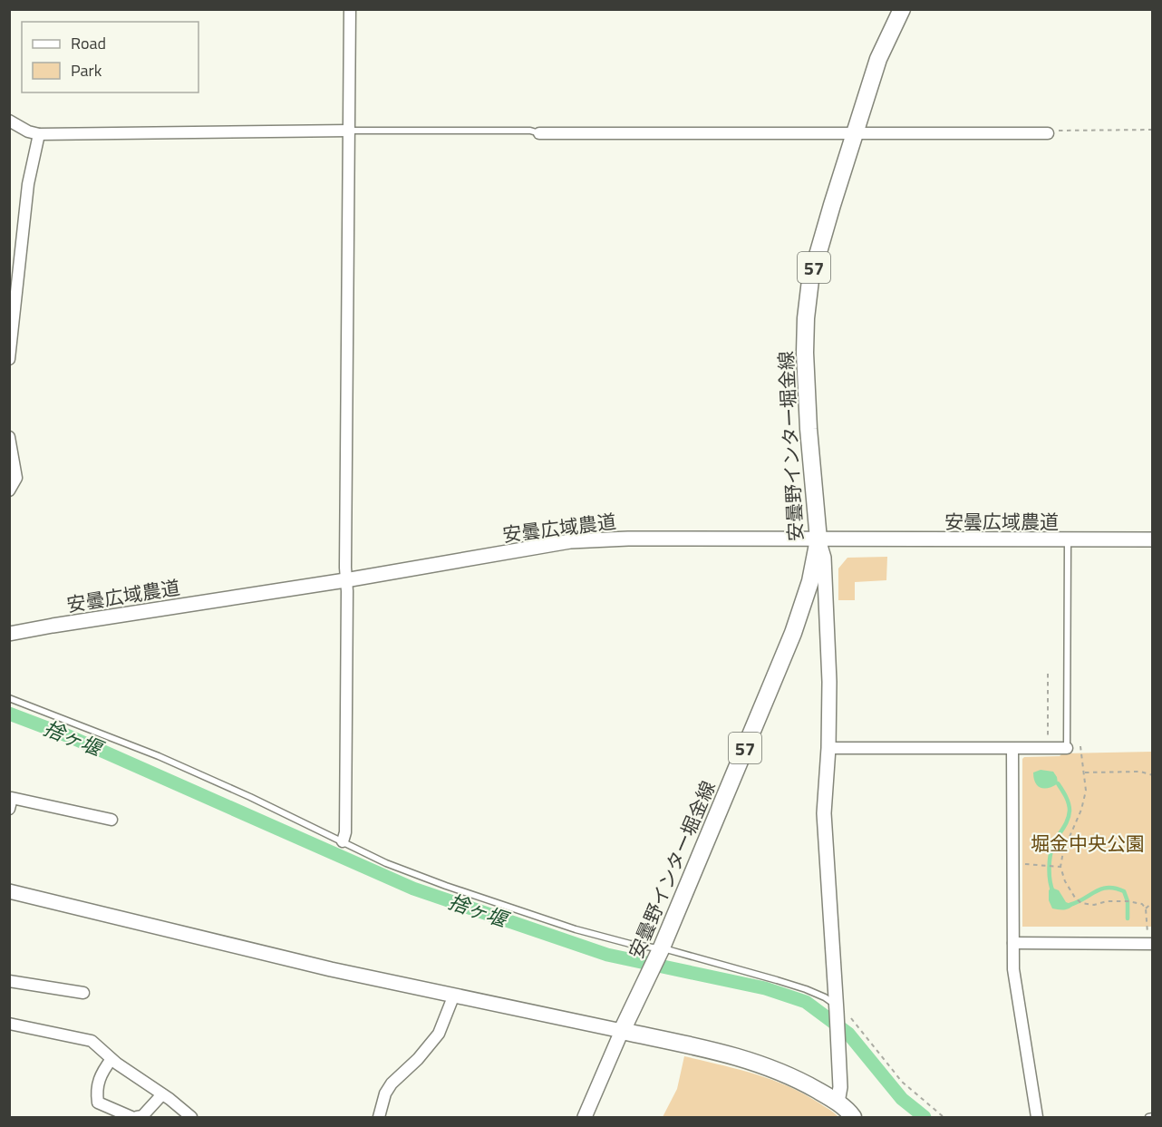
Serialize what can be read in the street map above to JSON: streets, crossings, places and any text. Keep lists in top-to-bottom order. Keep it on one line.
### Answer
{"streets":{"main road":["57","安曇野インター堀金線"],"street":["安曇広域農道"]},"crossings":[["安曇野インター堀金線","安曇広域農道"]],"water":["捨ヶ堰"],"parks":["堀金中央公園"],"legend":["Road","Park"]}
